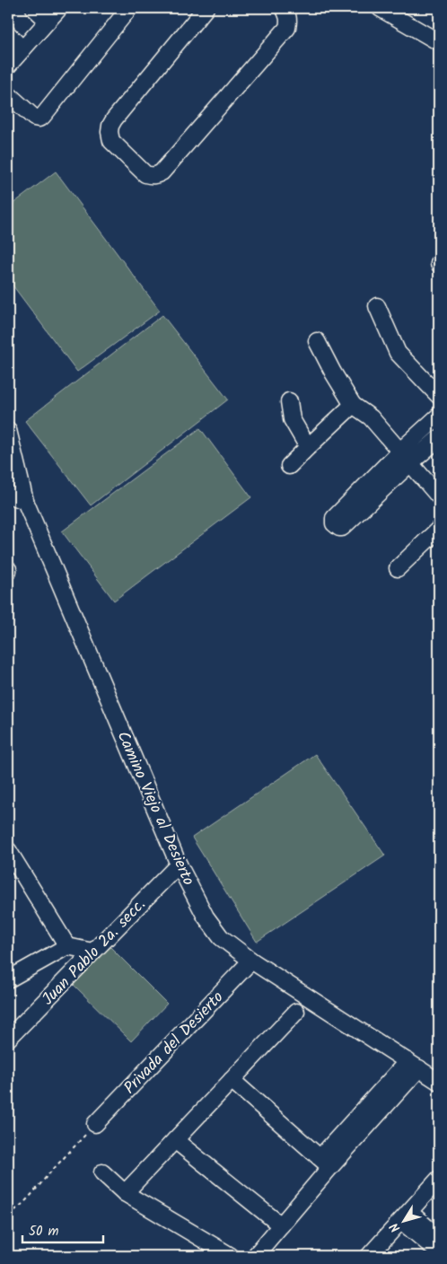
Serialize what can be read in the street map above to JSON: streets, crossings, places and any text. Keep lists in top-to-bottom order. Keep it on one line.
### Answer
{"streets":{"street":["Camino Viejo al Desierto","Juan Pablo 2a. secc.","Privada del Desierto"]},"crossings":[["Camino Viejo al Desierto","Juan Pablo 2a. secc."],["Camino Viejo al Desierto","Privada del Desierto"]],"scale_bar":"50 m","north":"bottom left"}
